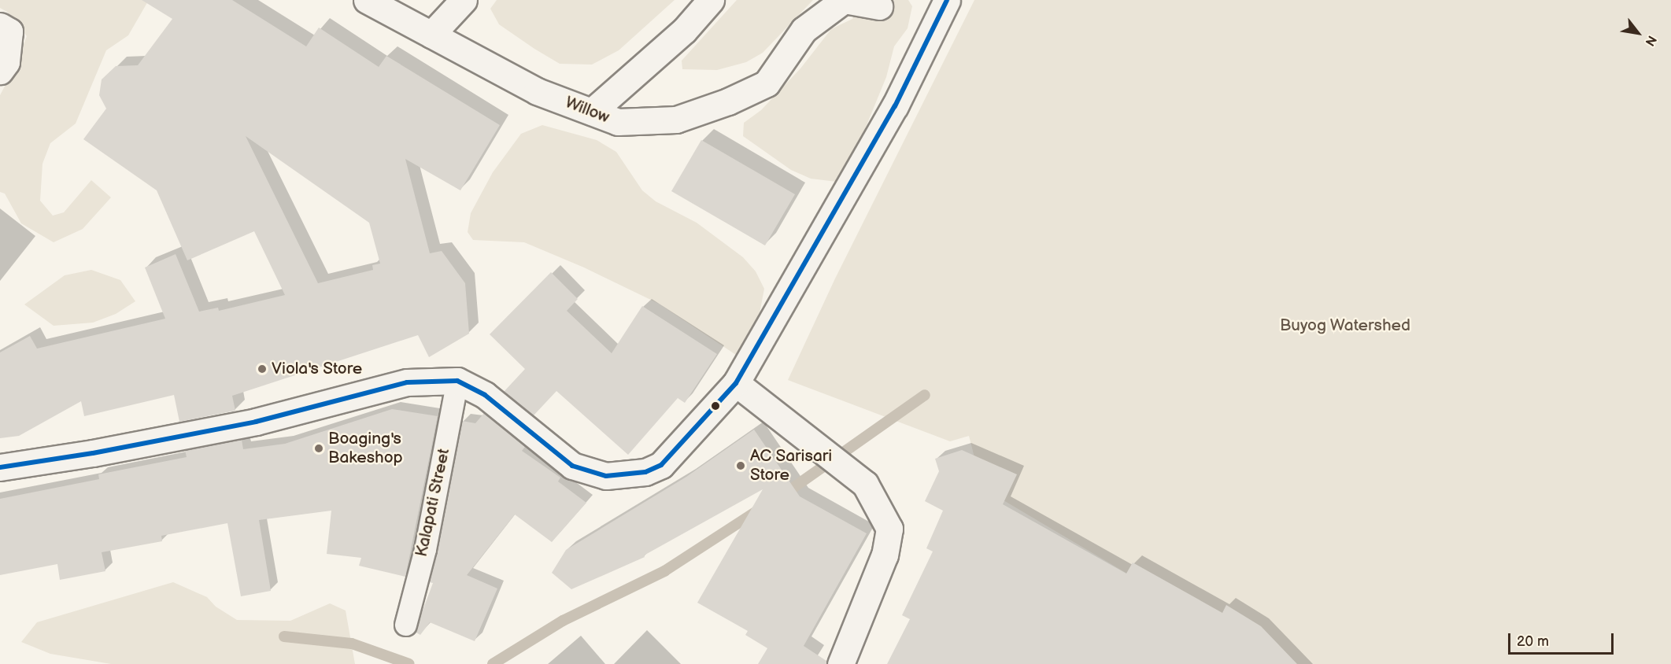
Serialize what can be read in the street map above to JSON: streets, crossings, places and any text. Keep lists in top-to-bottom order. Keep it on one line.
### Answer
{"streets":{"street":["Willow"],"lane":["Kalapati Street"]},"parks":["Buyog Watershed"],"places":["Viola's Store","Boaging's Bakeshop","AC Sarisari Store"],"scale_bar":"20 m","north":"bottom right"}
